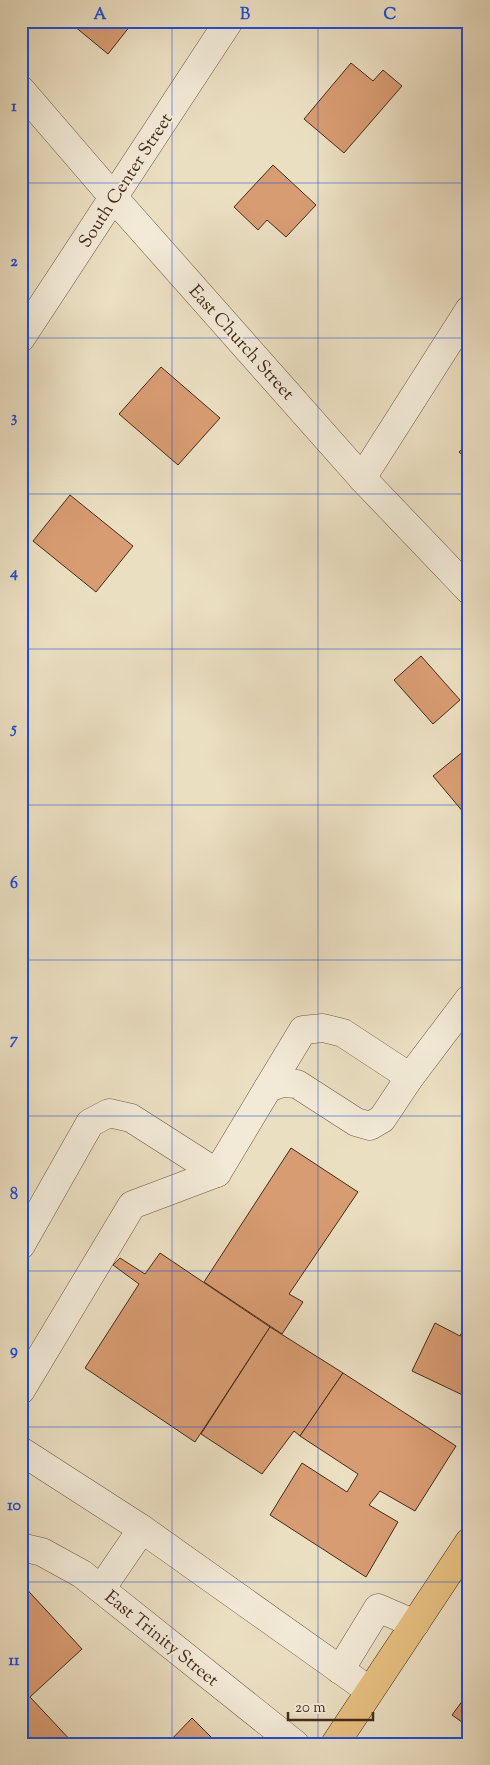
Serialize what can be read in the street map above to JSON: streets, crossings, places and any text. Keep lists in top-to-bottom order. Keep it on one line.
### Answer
{"streets":{"street":["South Center Street","East Church Street","East Trinity Street"]},"crossings":[["South Center Street","East Church Street"]],"scale_bar":"20 m","grid":{"columns":["A","B","C"],"rows":["1","2","3","4","5","6","7","8","9","10","11"]}}
